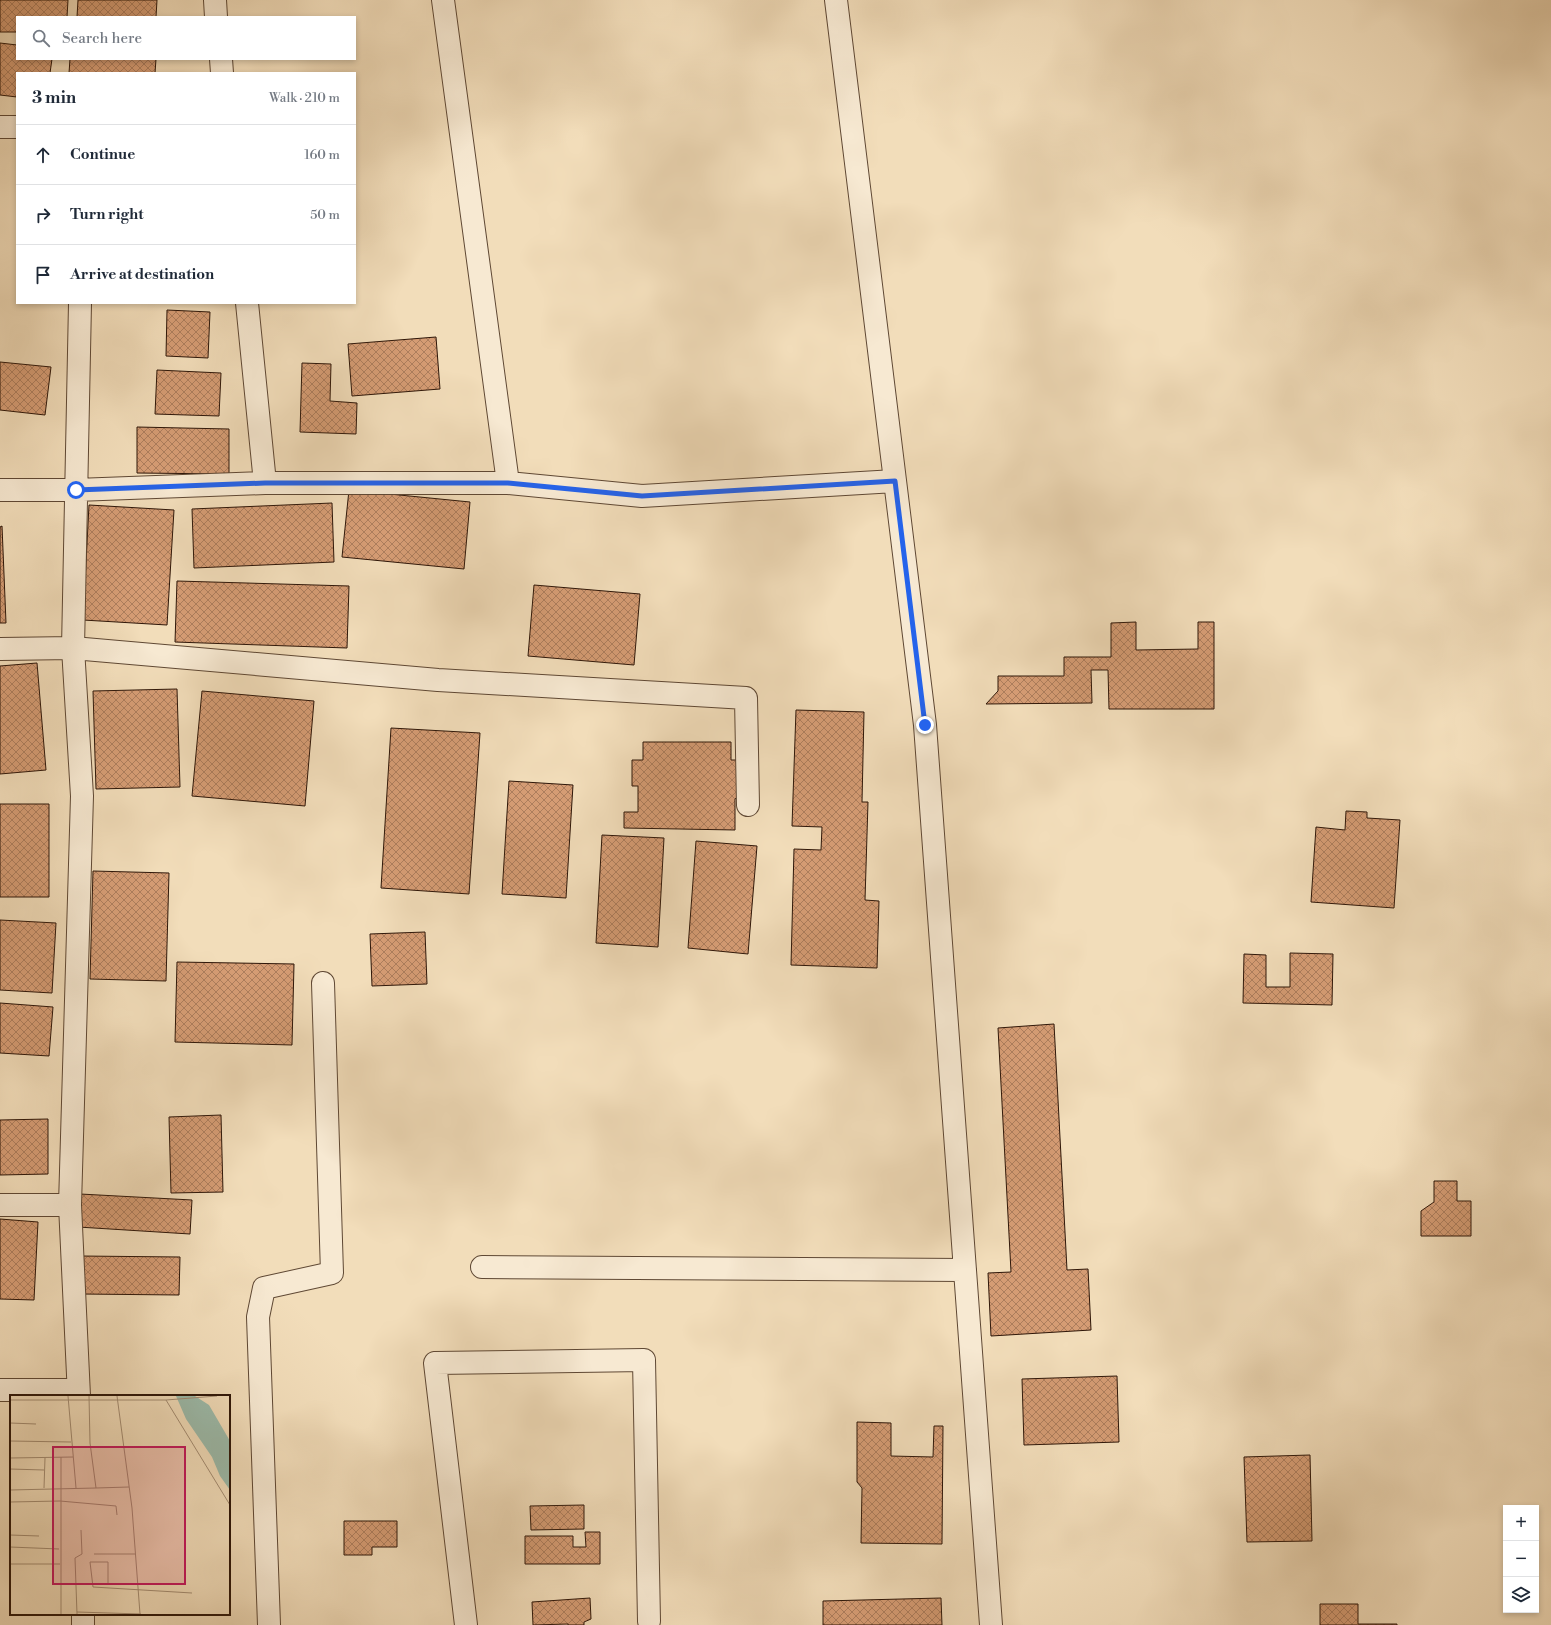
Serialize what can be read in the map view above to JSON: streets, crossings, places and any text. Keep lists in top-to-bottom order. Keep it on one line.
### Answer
{"page":{"search":"Search here","heading":["3 min","Walk · 210 m"],"list":[["Continue","160 m"],["Turn right","50 m"],"Arrive at destination"],"map_buttons":["+","−"]}}
